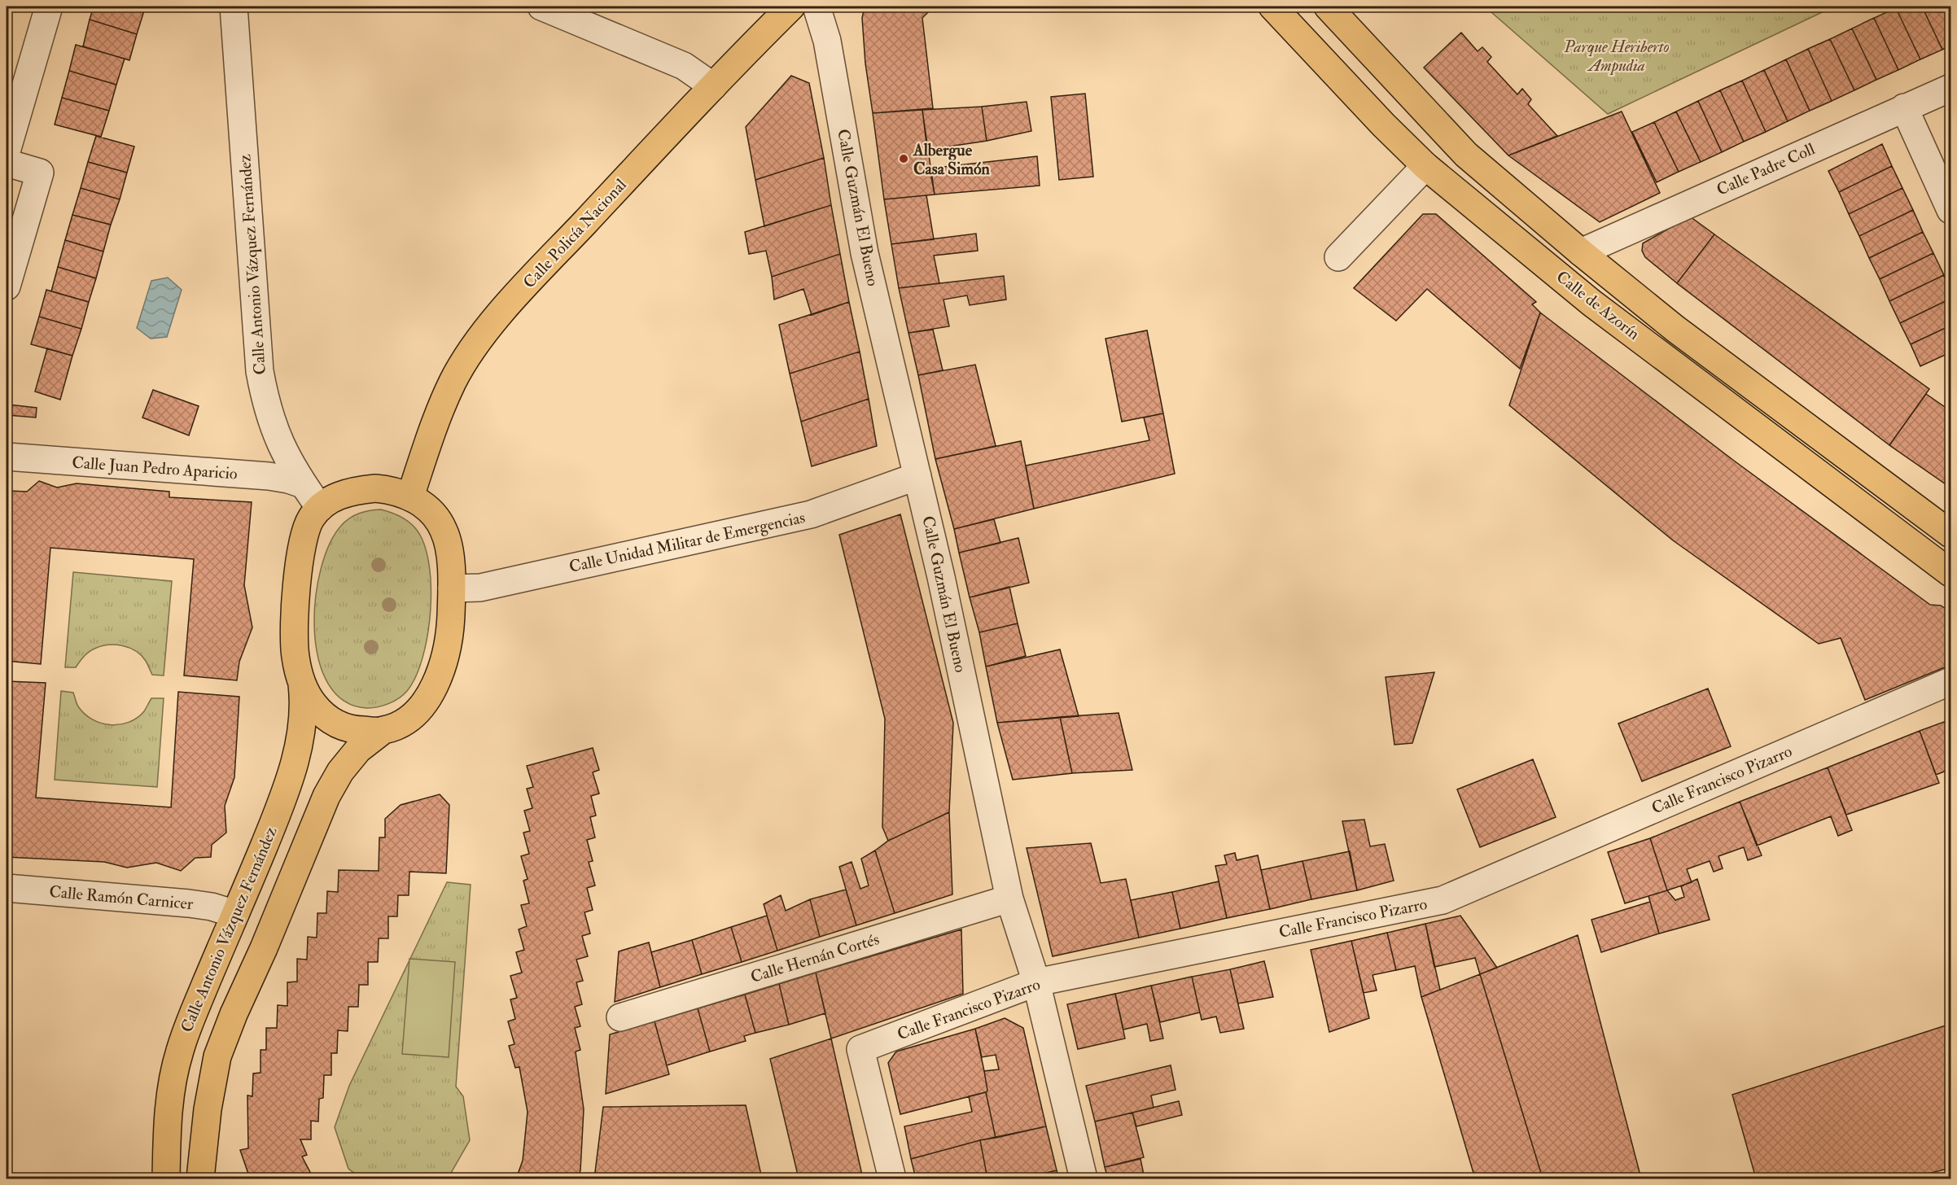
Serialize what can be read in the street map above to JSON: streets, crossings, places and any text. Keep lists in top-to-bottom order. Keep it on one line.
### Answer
{"streets":{"main road":["Calle Policía Nacional","Calle Antonio Vázquez Fernández","Calle de Azorín"],"street":["Calle Padre Coll","Calle Guzmán El Bueno","Calle Juan Pedro Aparicio","Calle Unidad Militar de Emergencias","Calle Francisco Pizarro","Calle Ramón Carnicer","Calle Hernán Cortés"]},"crossings":[["Calle Padre Coll","Calle de Azorín"],["Calle Guzmán El Bueno","Calle Unidad Militar de Emergencias"],["Calle Guzmán El Bueno","Calle Francisco Pizarro"],["Calle Guzmán El Bueno","Calle Hernán Cortés"],["Calle Antonio Vázquez Fernández","Calle Juan Pedro Aparicio"],["Calle Antonio Vázquez Fernández","Calle Ramón Carnicer"]],"parks":["Parque Heriberto Ampudia"],"places":["Albergue Casa Simón"]}
